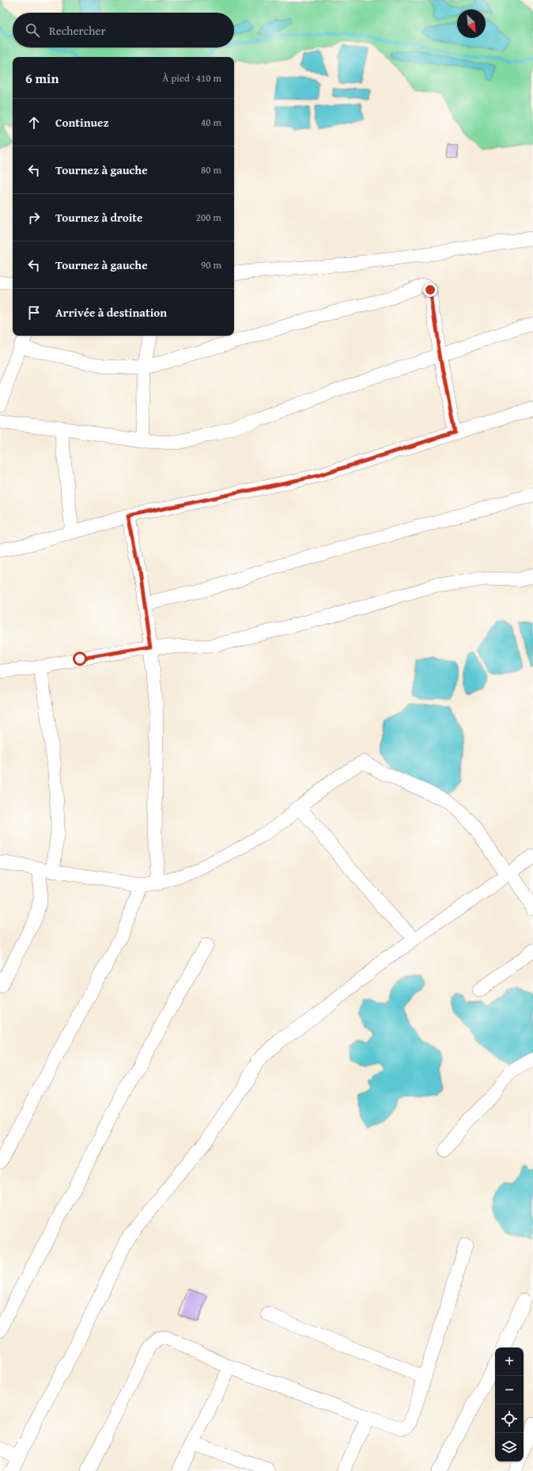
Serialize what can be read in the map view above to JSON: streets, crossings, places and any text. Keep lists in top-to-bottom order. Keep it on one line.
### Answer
{"north":"bottom right","page":{"search":"Rechercher","heading":["6 min","À pied · 410 m"],"list":[["Continuez","40 m"],["Tournez à gauche","80 m"],["Tournez à droite","200 m"],["Tournez à gauche","90 m"],"Arrivée à destination"],"map_buttons":["+","−"]}}
